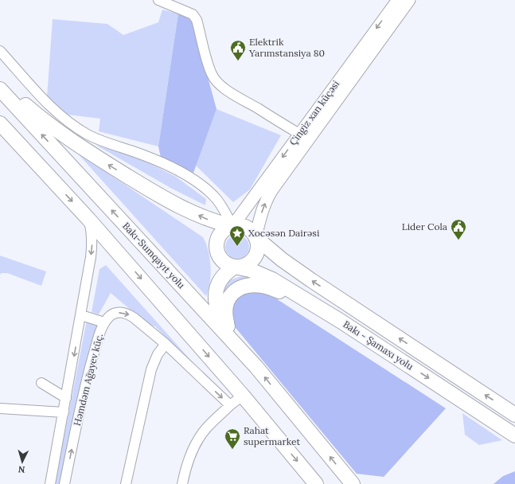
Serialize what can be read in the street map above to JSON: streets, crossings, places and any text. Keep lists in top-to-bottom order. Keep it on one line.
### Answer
{"streets":{"highway":["Bakı-Sumqayıt yolu","Bakı - Şamaxı yolu"],"main road":["Çingiz xan küçəsi"],"street":["Həmdəm Ağayev küç."]},"crossings":[["Çingiz xan küçəsi","Bakı - Şamaxı yolu"]],"places":{"public building":["Elektrik Yarımstansiya 80","Lider Cola"],"place":["Xocəsən Dairəsi"],"supermarket":["Rahat supermarket"]},"north":"bottom"}
